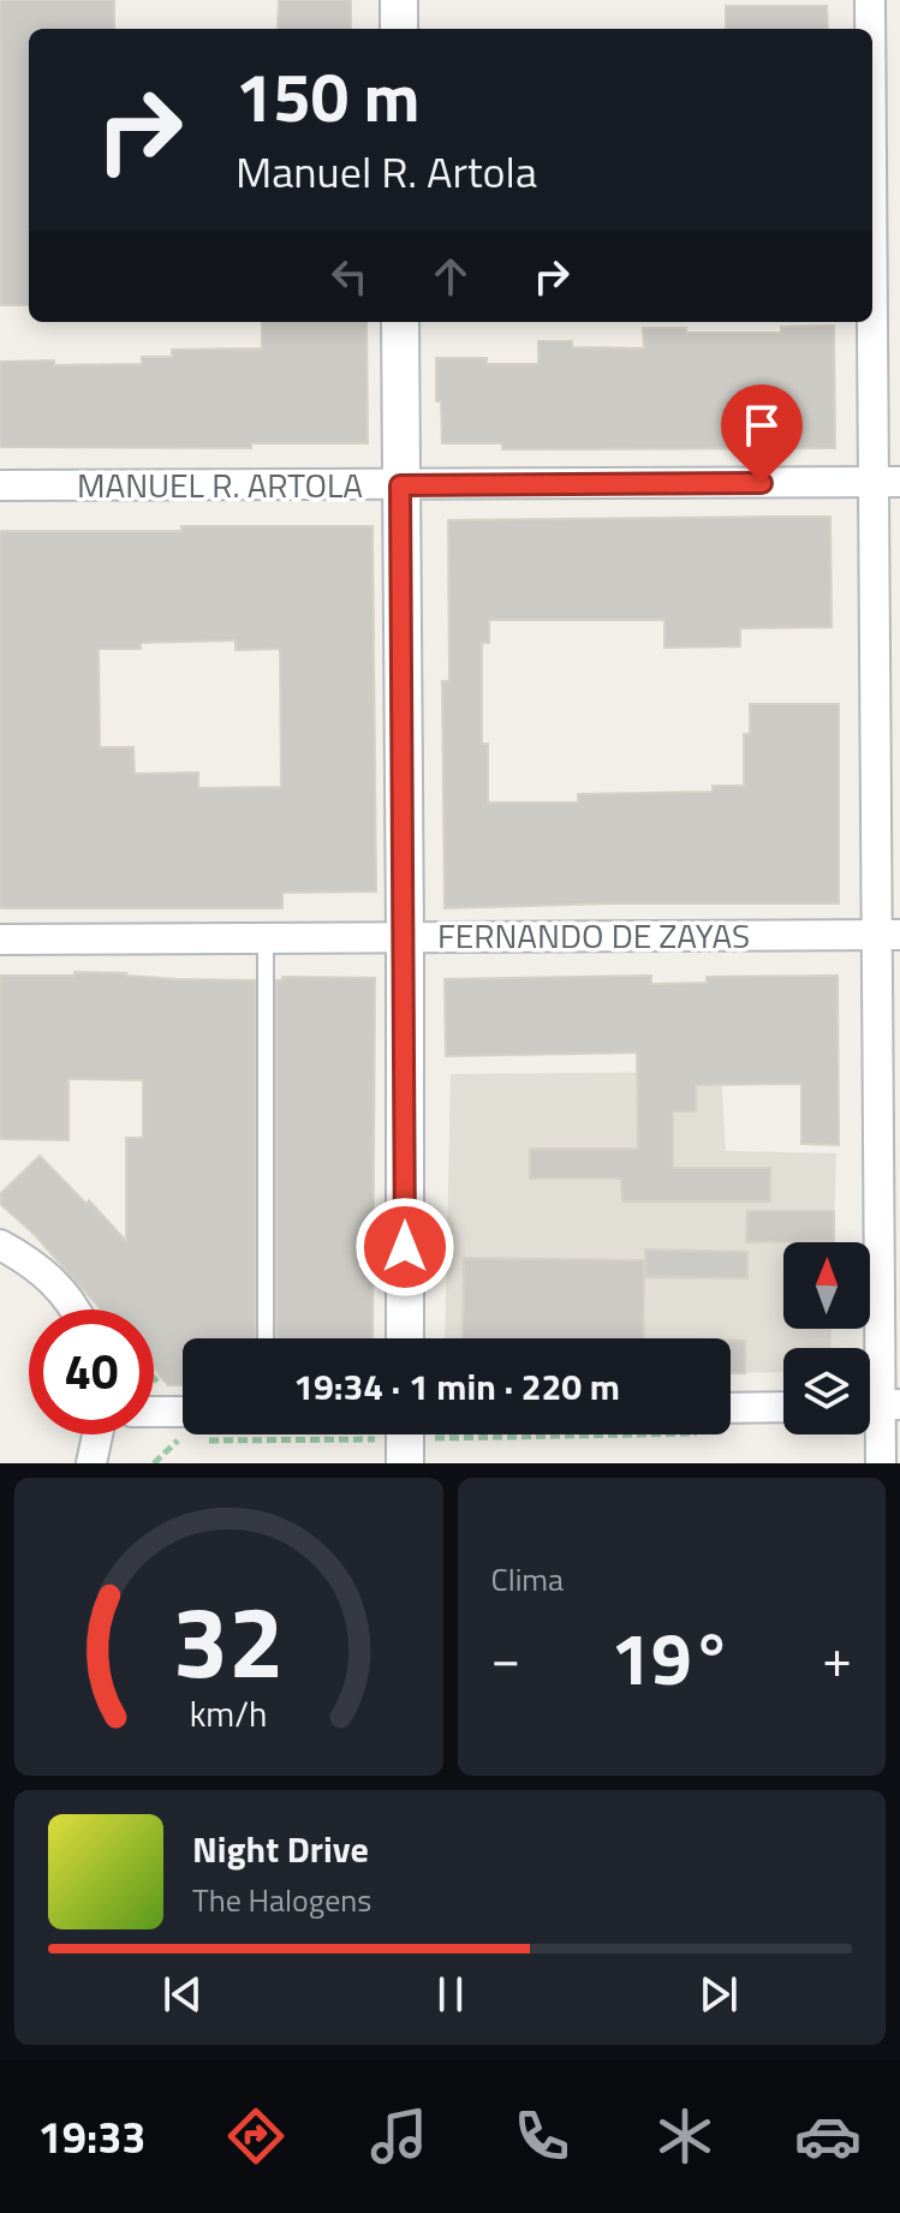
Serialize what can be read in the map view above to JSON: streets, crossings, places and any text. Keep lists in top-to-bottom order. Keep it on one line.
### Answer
{"streets":{"street":["MANUEL R. ARTOLA","FERNANDO DE ZAYAS"]},"north":"top","page":{"turn":["150 m","Manuel R. Artola"],"limit":"40","trip":"19:34 · 1 min · 220 m","tile":"Clima","heat":["−","19°","+"],"song":["Night Drive","The Halogens"],"tabs":"19:33","gauge":["32","km/h"]}}
